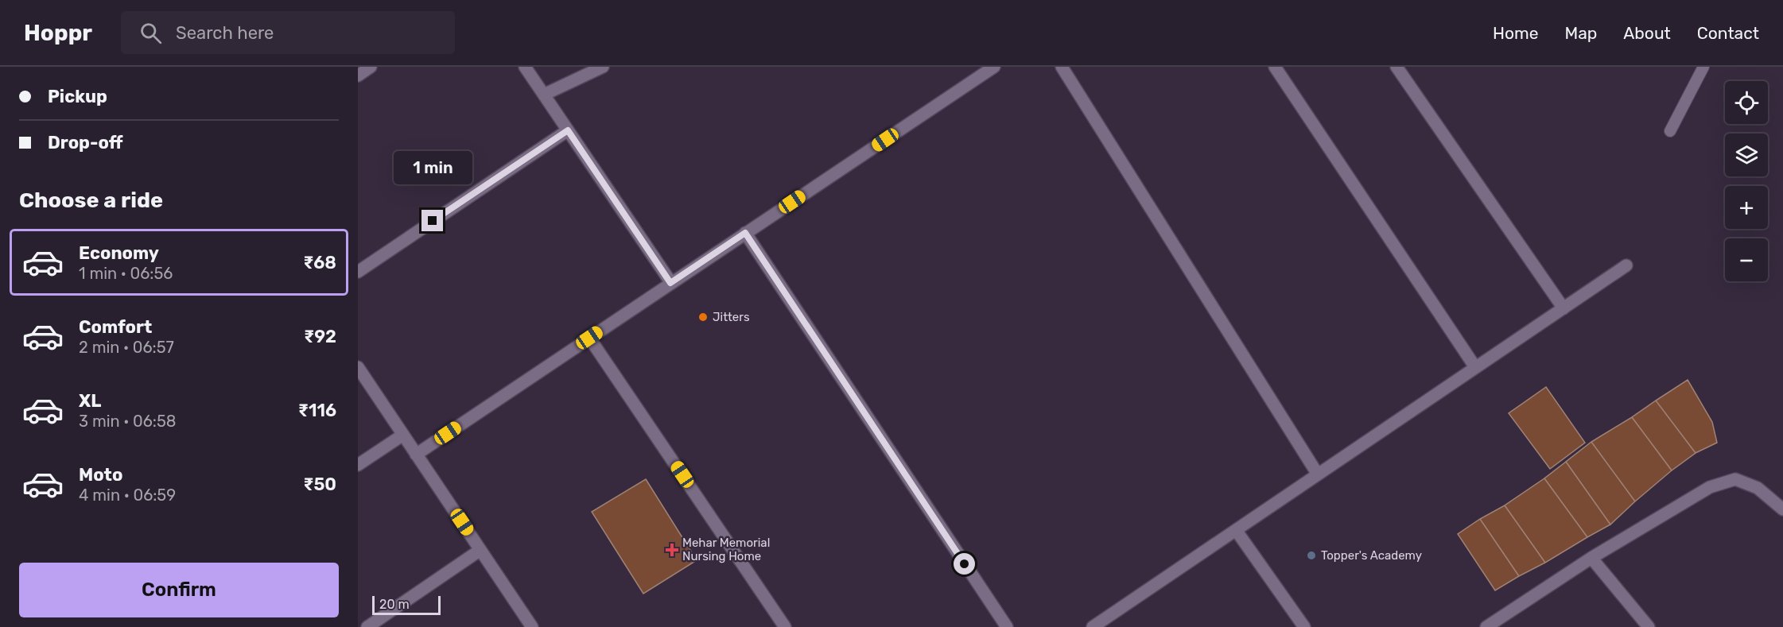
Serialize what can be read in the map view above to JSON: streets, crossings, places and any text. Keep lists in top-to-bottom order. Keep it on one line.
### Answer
{"places":{"other":["Jitters","Topper's Academy"],"health":["Mehar Memorial Nursing Home"]},"scale_bar":"20 m","page":{"header":"Hoppr","search":"Search here","nav":["Home","Map","About","Contact"],"banner":["Pickup","Drop-off"],"map_buttons":["+","−"],"bubble":"1 min","heading":"Choose a ride","list":[{"name":"Economy","note":"1 min · 06:56","value":"₹68"},{"name":"Comfort","note":"2 min · 06:57","value":"₹92"},{"name":"XL","note":"3 min · 06:58","value":"₹116"},{"name":"Moto","note":"4 min · 06:59","value":"₹50"}],"buttons":"Confirm","scale":"20 m"}}
